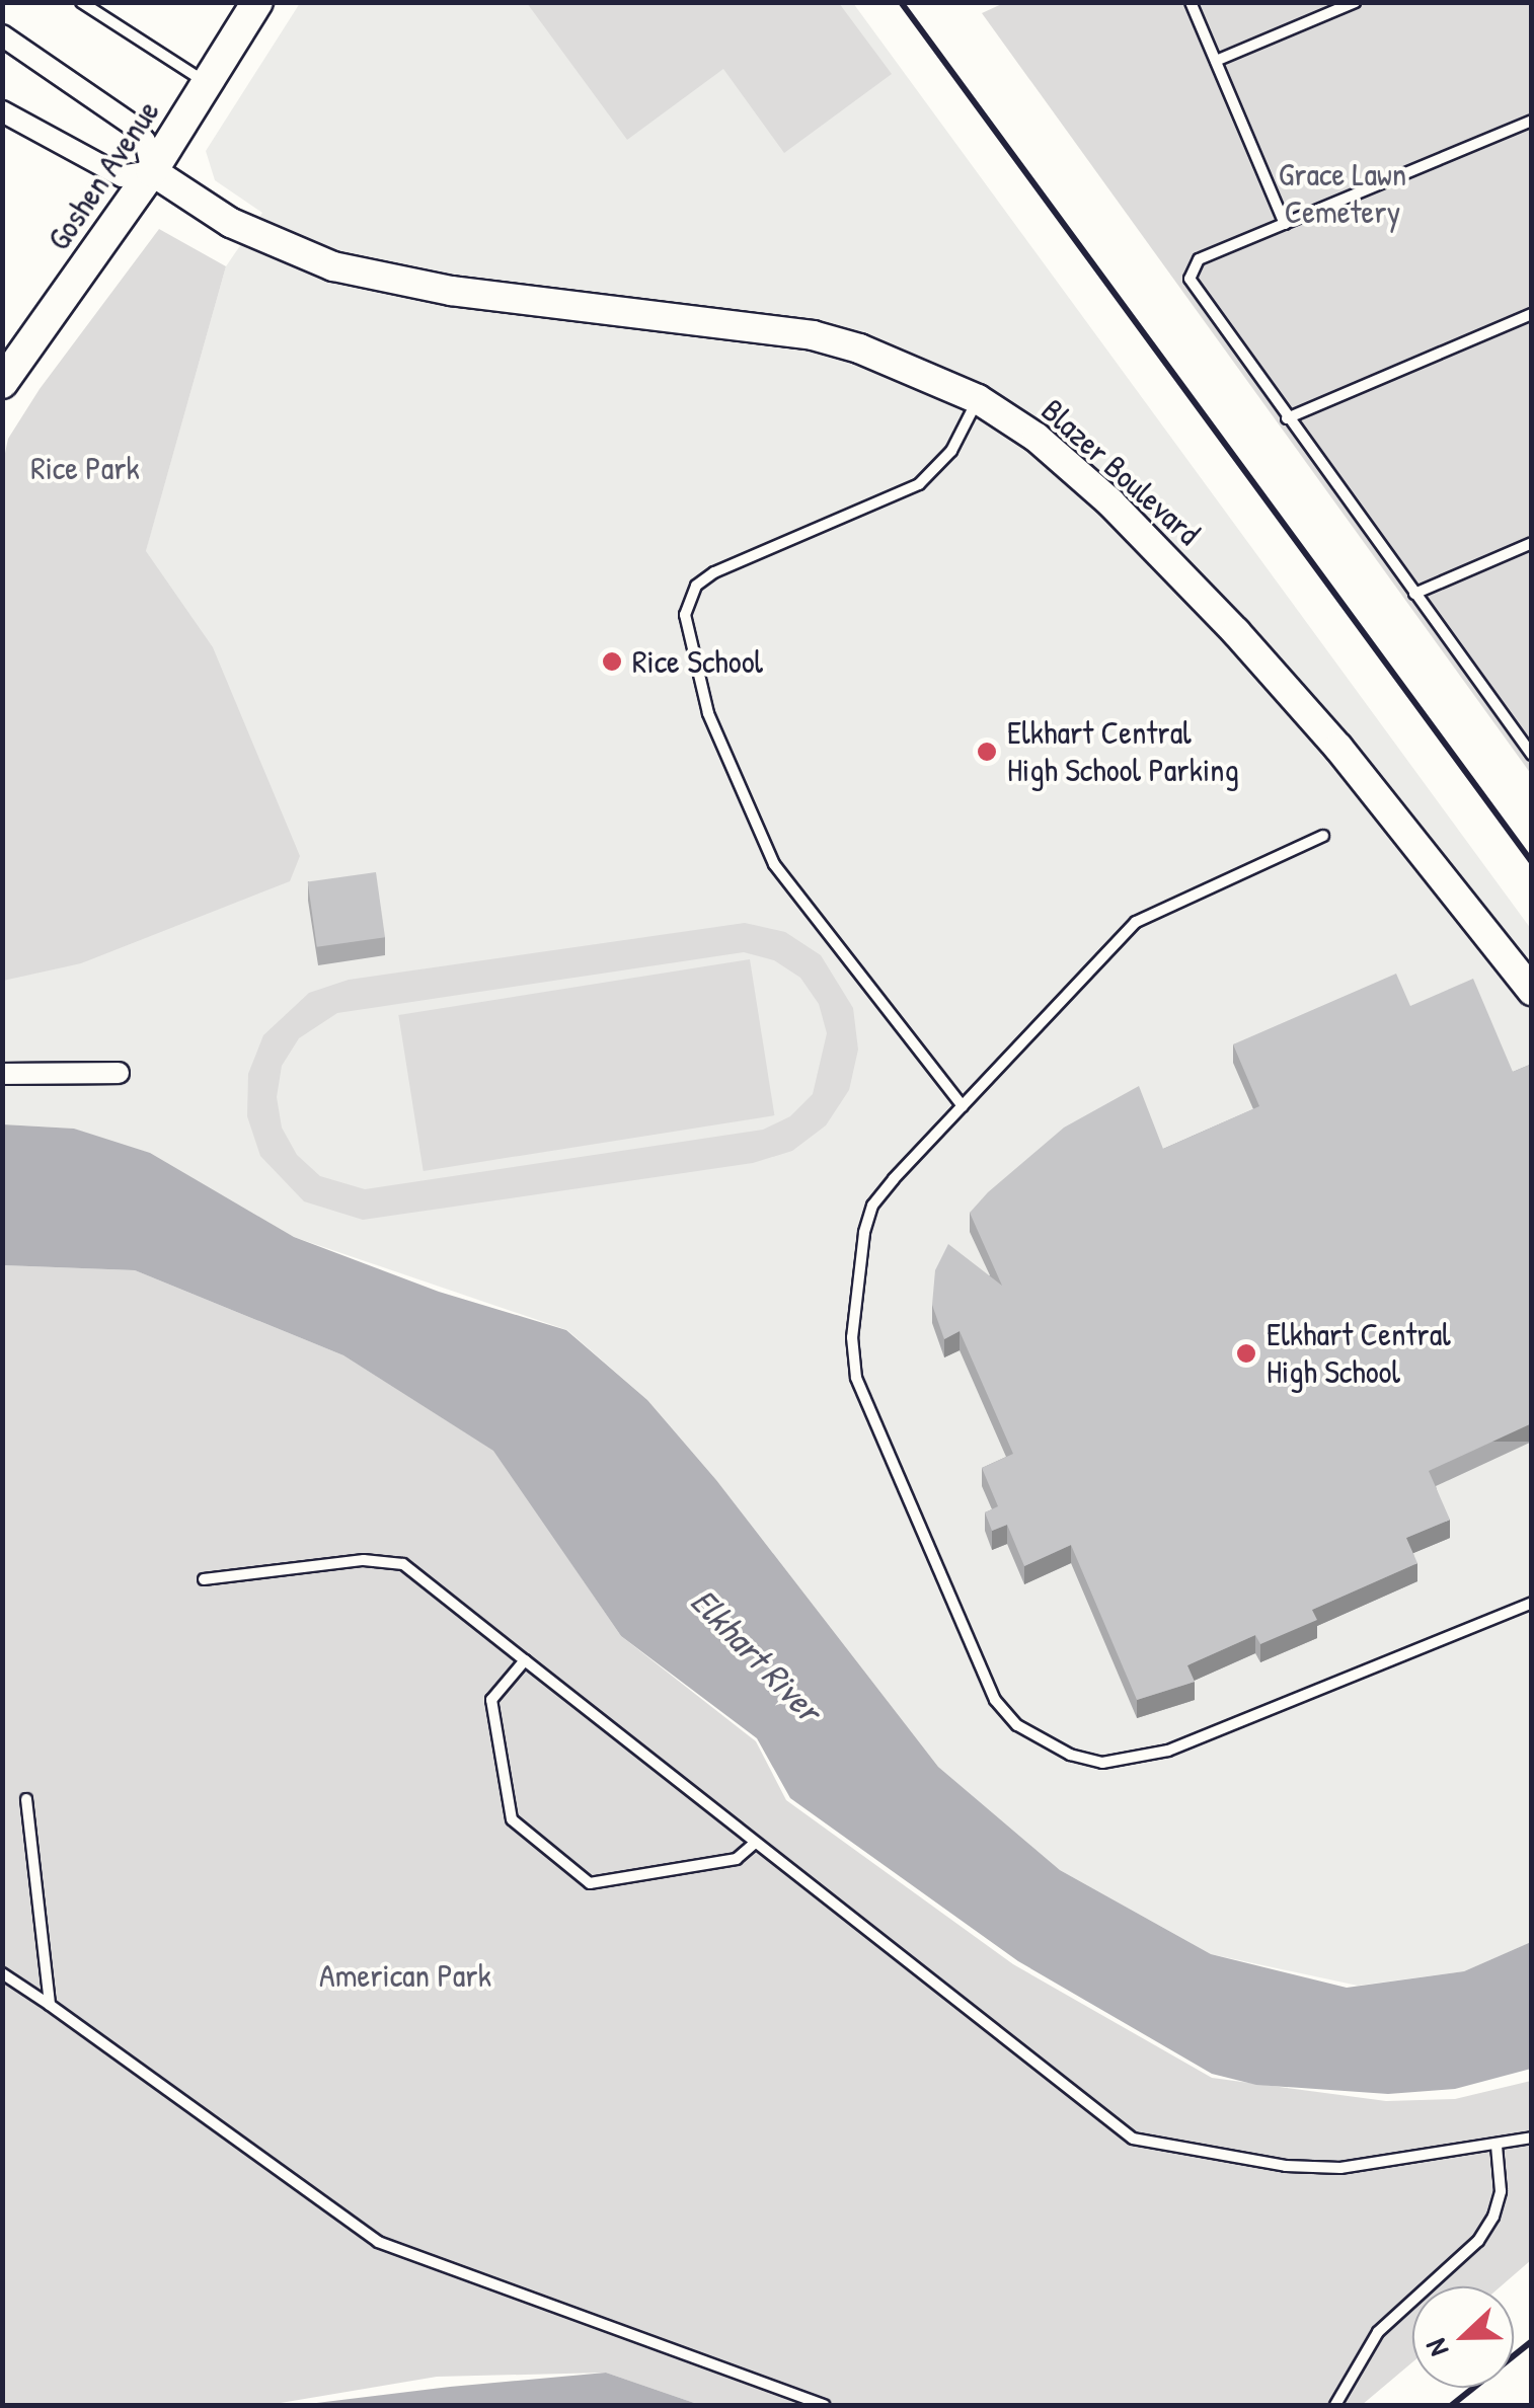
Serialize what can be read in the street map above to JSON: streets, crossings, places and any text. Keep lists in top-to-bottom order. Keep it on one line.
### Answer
{"streets":{"main road":["Goshen Avenue","Blazer Boulevard"]},"crossings":[["Goshen Avenue","Blazer Boulevard"]],"water":["Elkhart River"],"parks":["Grace Lawn Cemetery","Rice Park","American Park"],"places":["Rice School","Elkhart Central High School Parking","Elkhart Central High School"],"north":"left"}
